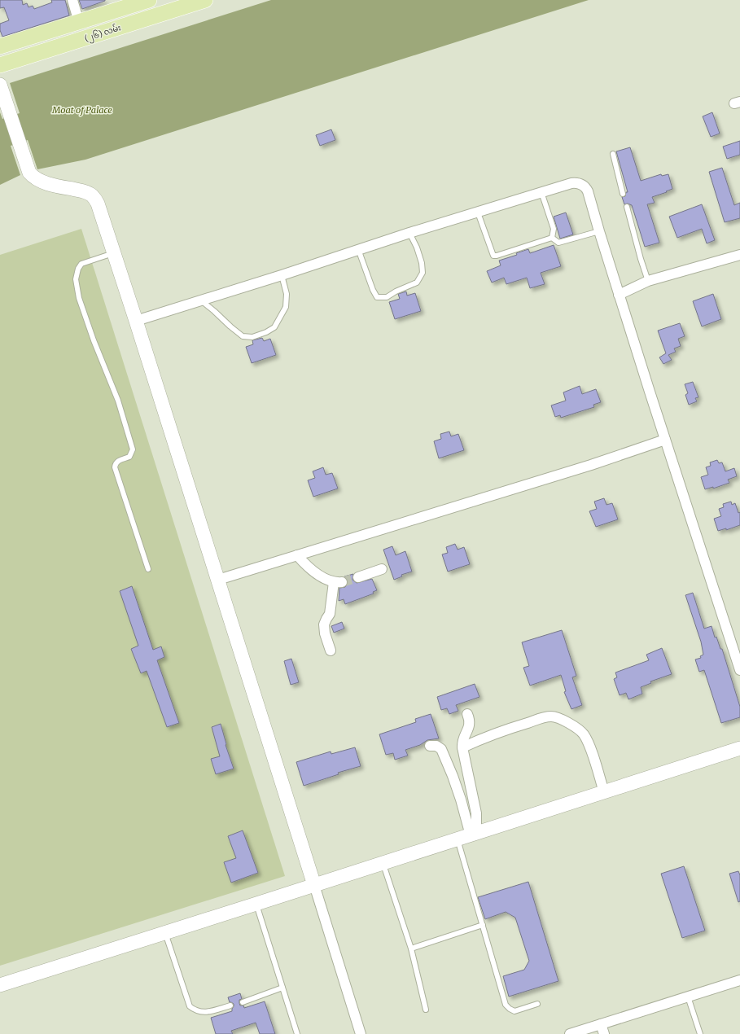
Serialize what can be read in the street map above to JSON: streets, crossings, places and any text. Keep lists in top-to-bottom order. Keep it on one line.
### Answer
{"streets":{"main road":["(၂၆) လမ်း"]},"water":["Moat of Palace"]}
